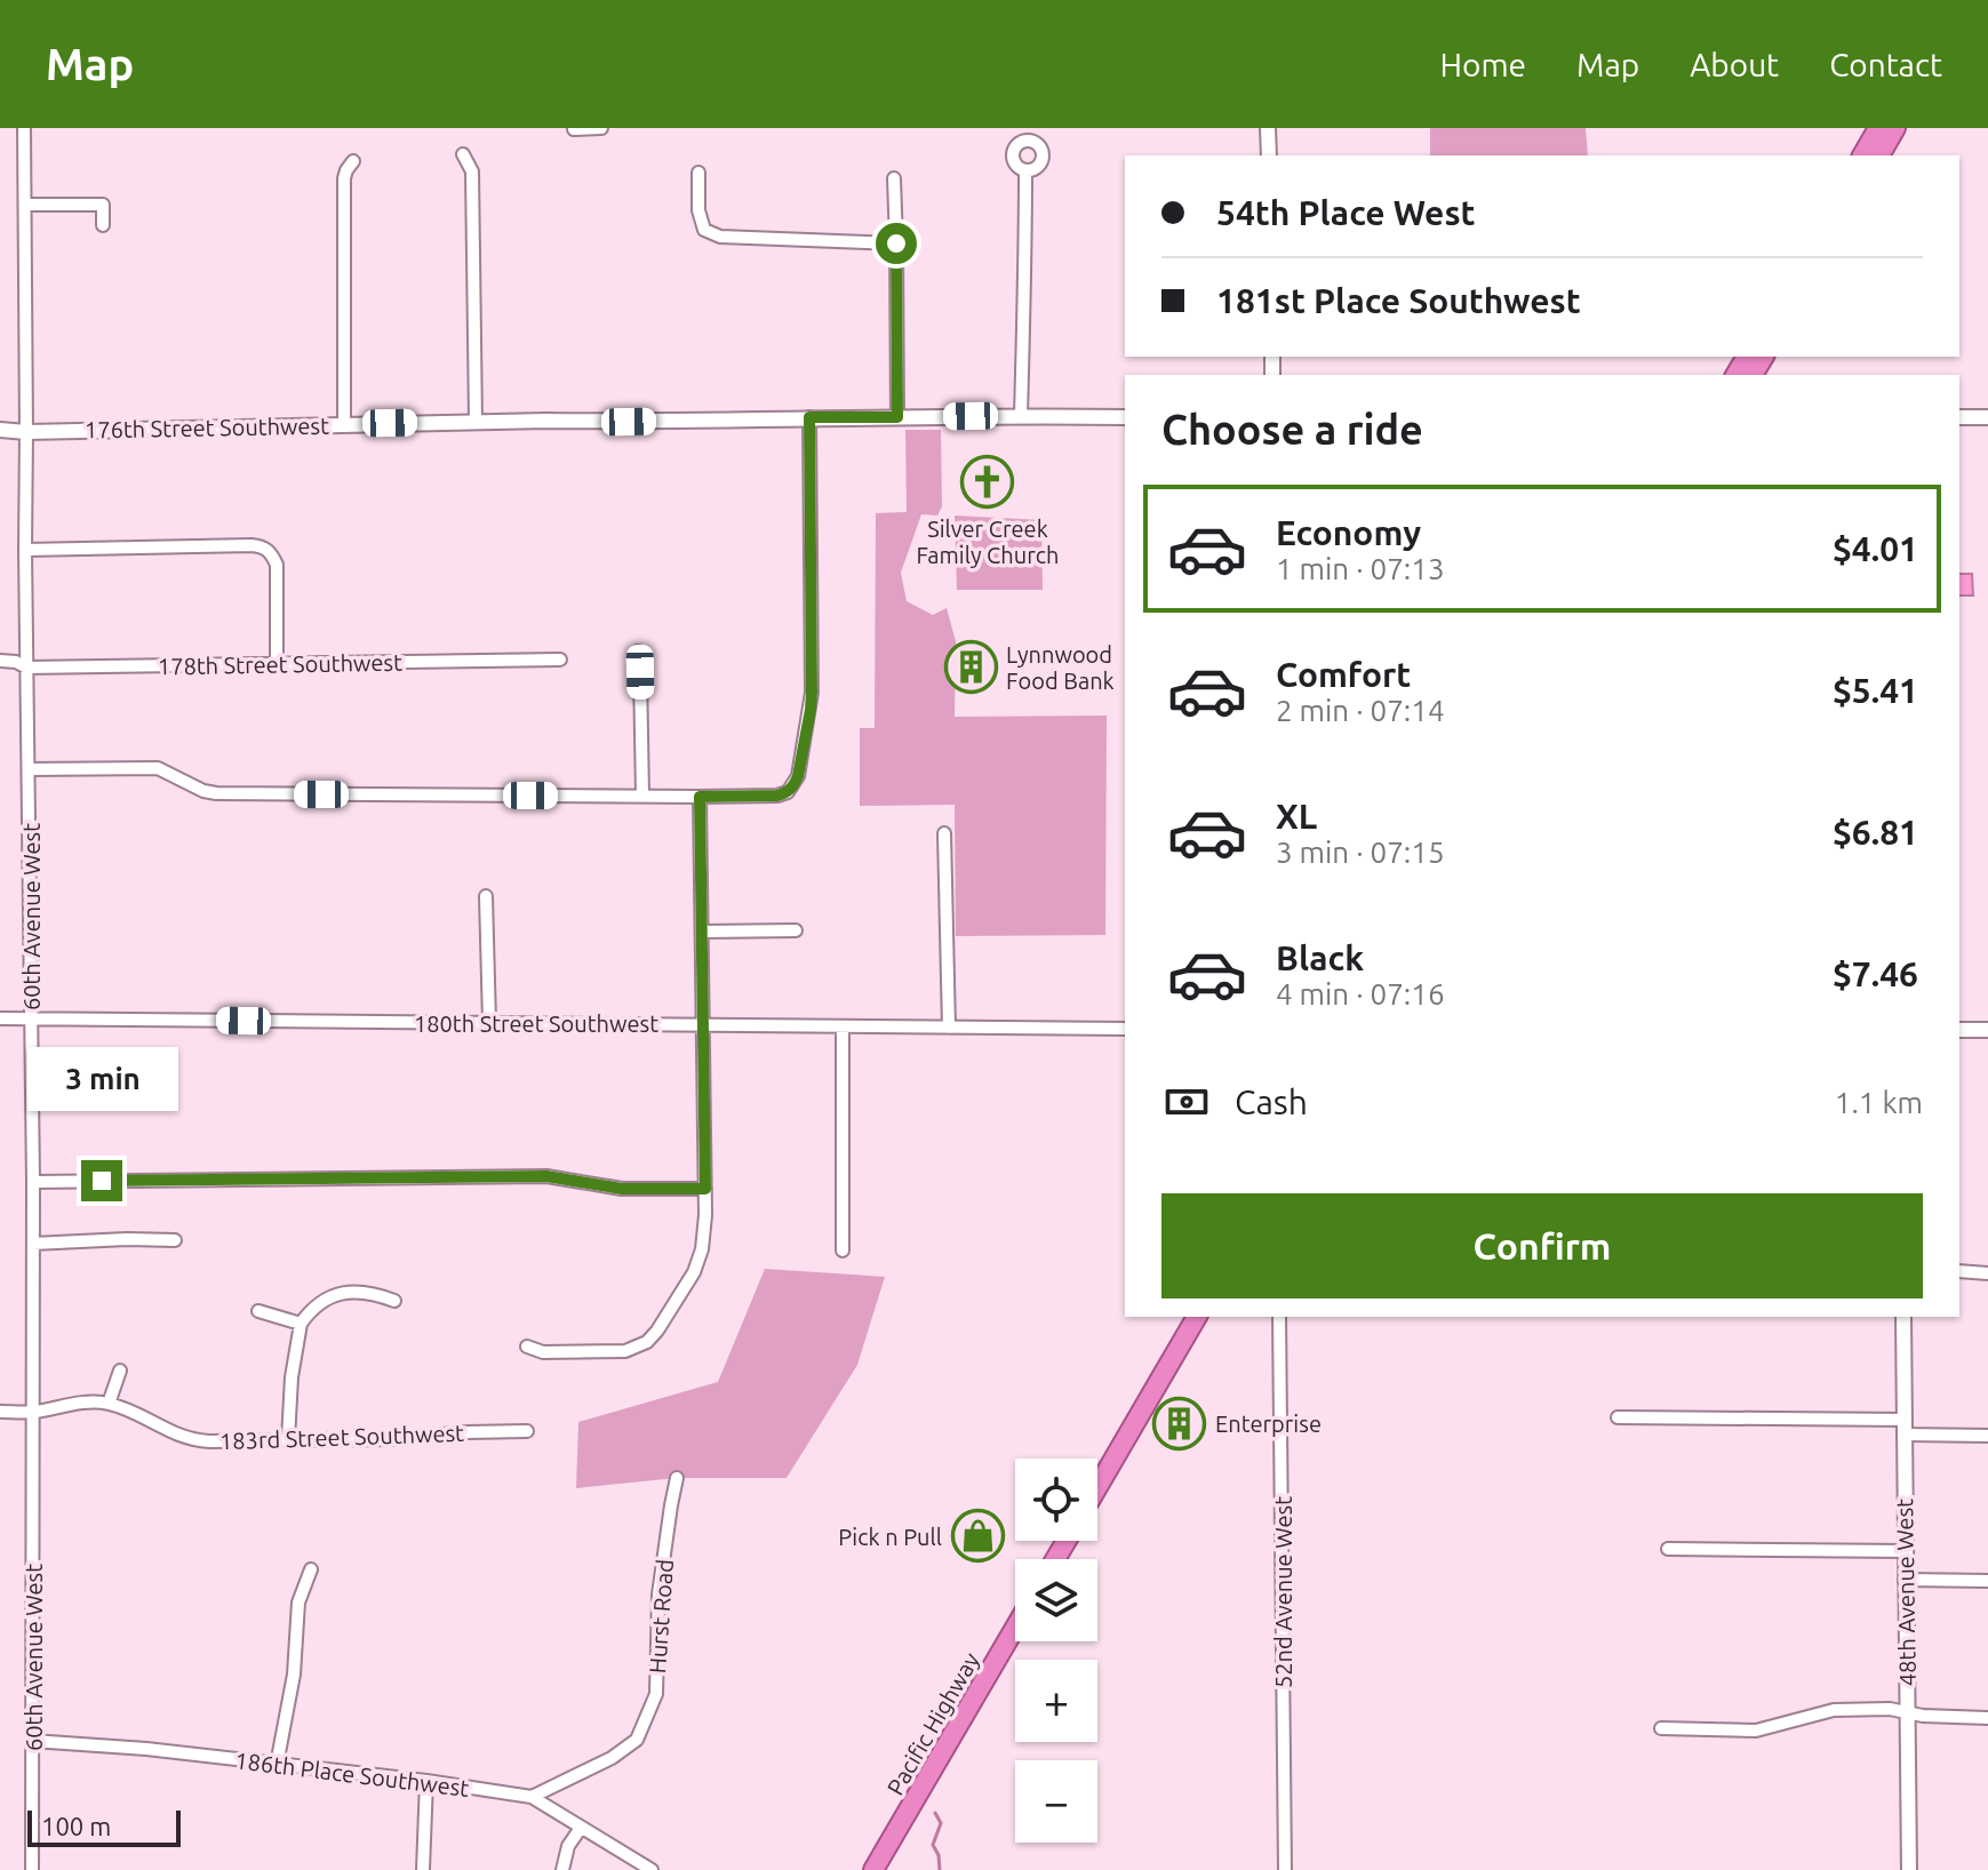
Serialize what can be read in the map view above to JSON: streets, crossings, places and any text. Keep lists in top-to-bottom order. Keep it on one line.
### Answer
{"streets":{"highway":["Pacific Highway"],"street":["176th Street Southwest","178th Street Southwest","60th Avenue West","180th Street Southwest","183rd Street Southwest","52nd Avenue West","48th Avenue West","Hurst Road","186th Place Southwest"]},"crossings":[["176th Street Southwest","60th Avenue West"],["178th Street Southwest","60th Avenue West"],["60th Avenue West","180th Street Southwest"],["60th Avenue West","183rd Street Southwest"],["60th Avenue West","186th Place Southwest"],["Hurst Road","186th Place Southwest"]],"places":{"church":["Silver Creek Family Church"],"building":["Lynnwood Food Bank","Enterprise"],"shop":["Pick n Pull"]},"scale_bar":"100 m","page":{"header":"Map","nav":["Home","Map","About","Contact"],"banner":["54th Place West","181st Place Southwest"],"heading":"Choose a ride","list":[{"name":"Economy","note":"1 min · 07:13","value":"$4.01"},{"name":"Comfort","note":"2 min · 07:14","value":"$5.41"},{"name":"XL","note":"3 min · 07:15","value":"$6.81"},{"name":"Black","note":"4 min · 07:16","value":"$7.46"}],"bubble":"3 min","pay":["Cash","1.1 km"],"buttons":"Confirm","map_buttons":["+","−"],"scale":"100 m"}}
